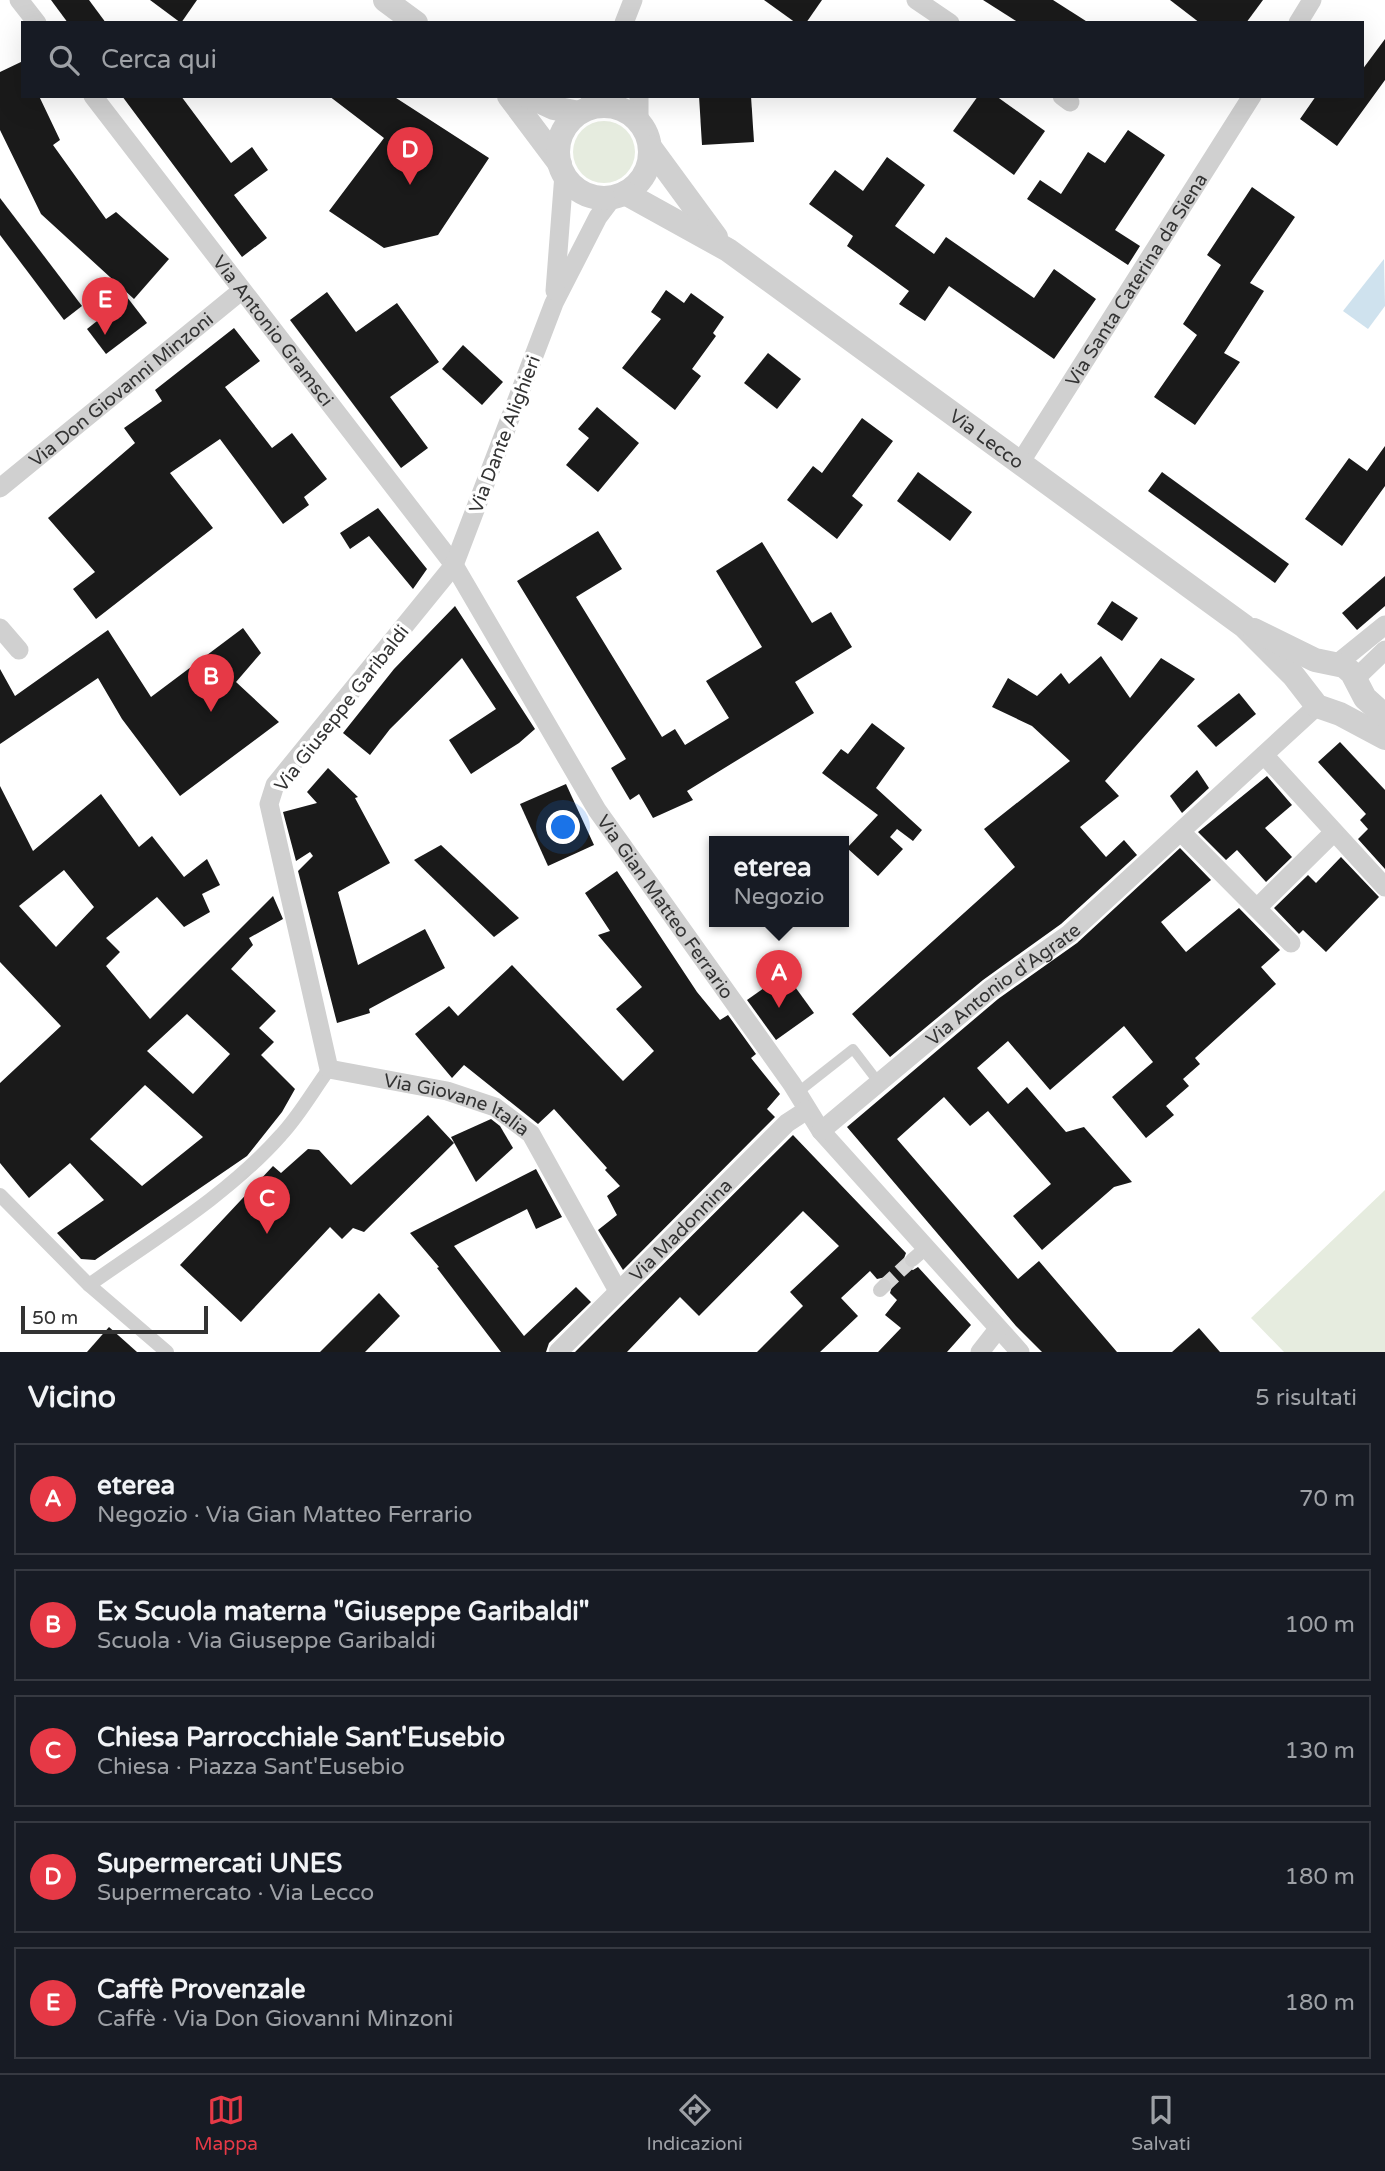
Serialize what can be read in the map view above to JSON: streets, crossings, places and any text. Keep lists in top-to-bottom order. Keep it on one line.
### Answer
{"streets":{"street":["Via Santa Caterina da Siena","Via Antonio Gramsci","Via Don Giovanni Minzoni","Via Dante Alighieri","Via Lecco","Via Giuseppe Garibaldi","Via Gian Matteo Ferrario","Via Antonio d'Agrate","Via Giovane Italia","Via Madonnina"]},"crossings":[["Via Santa Caterina da Siena","Via Lecco"],["Via Antonio Gramsci","Via Don Giovanni Minzoni"],["Via Antonio Gramsci","Via Dante Alighieri"],["Via Antonio Gramsci","Via Giuseppe Garibaldi"],["Via Antonio Gramsci","Via Gian Matteo Ferrario"],["Via Dante Alighieri","Via Lecco"],["Via Dante Alighieri","Via Giuseppe Garibaldi"],["Via Dante Alighieri","Via Gian Matteo Ferrario"],["Via Lecco","Via Antonio d'Agrate"],["Via Giuseppe Garibaldi","Via Gian Matteo Ferrario"],["Via Giuseppe Garibaldi","Via Giovane Italia"],["Via Gian Matteo Ferrario","Via Antonio d'Agrate"],["Via Gian Matteo Ferrario","Via Madonnina"],["Via Giovane Italia","Via Madonnina"]],"scale_bar":"50 m","page":{"search":"Cerca qui","pins":["D","E","B","A","C"],"popup":["eterea","Negozio"],"scale":"50 m","heading":["Vicino","5 risultati"],"list":[{"mark":"A","name":"eterea","note":"Negozio · Via Gian Matteo Ferrario","value":"70 m"},{"mark":"B","name":"Ex Scuola materna \"Giuseppe Garibaldi\"","note":"Scuola · Via Giuseppe Garibaldi","value":"100 m"},{"mark":"C","name":"Chiesa Parrocchiale Sant'Eusebio","note":"Chiesa · Piazza Sant'Eusebio","value":"130 m"},{"mark":"D","name":"Supermercati UNES","note":"Supermercato · Via Lecco","value":"180 m"},{"mark":"E","name":"Caffè Provenzale","note":"Caffè · Via Don Giovanni Minzoni","value":"180 m"}],"nav":["Mappa","Indicazioni","Salvati"]}}
